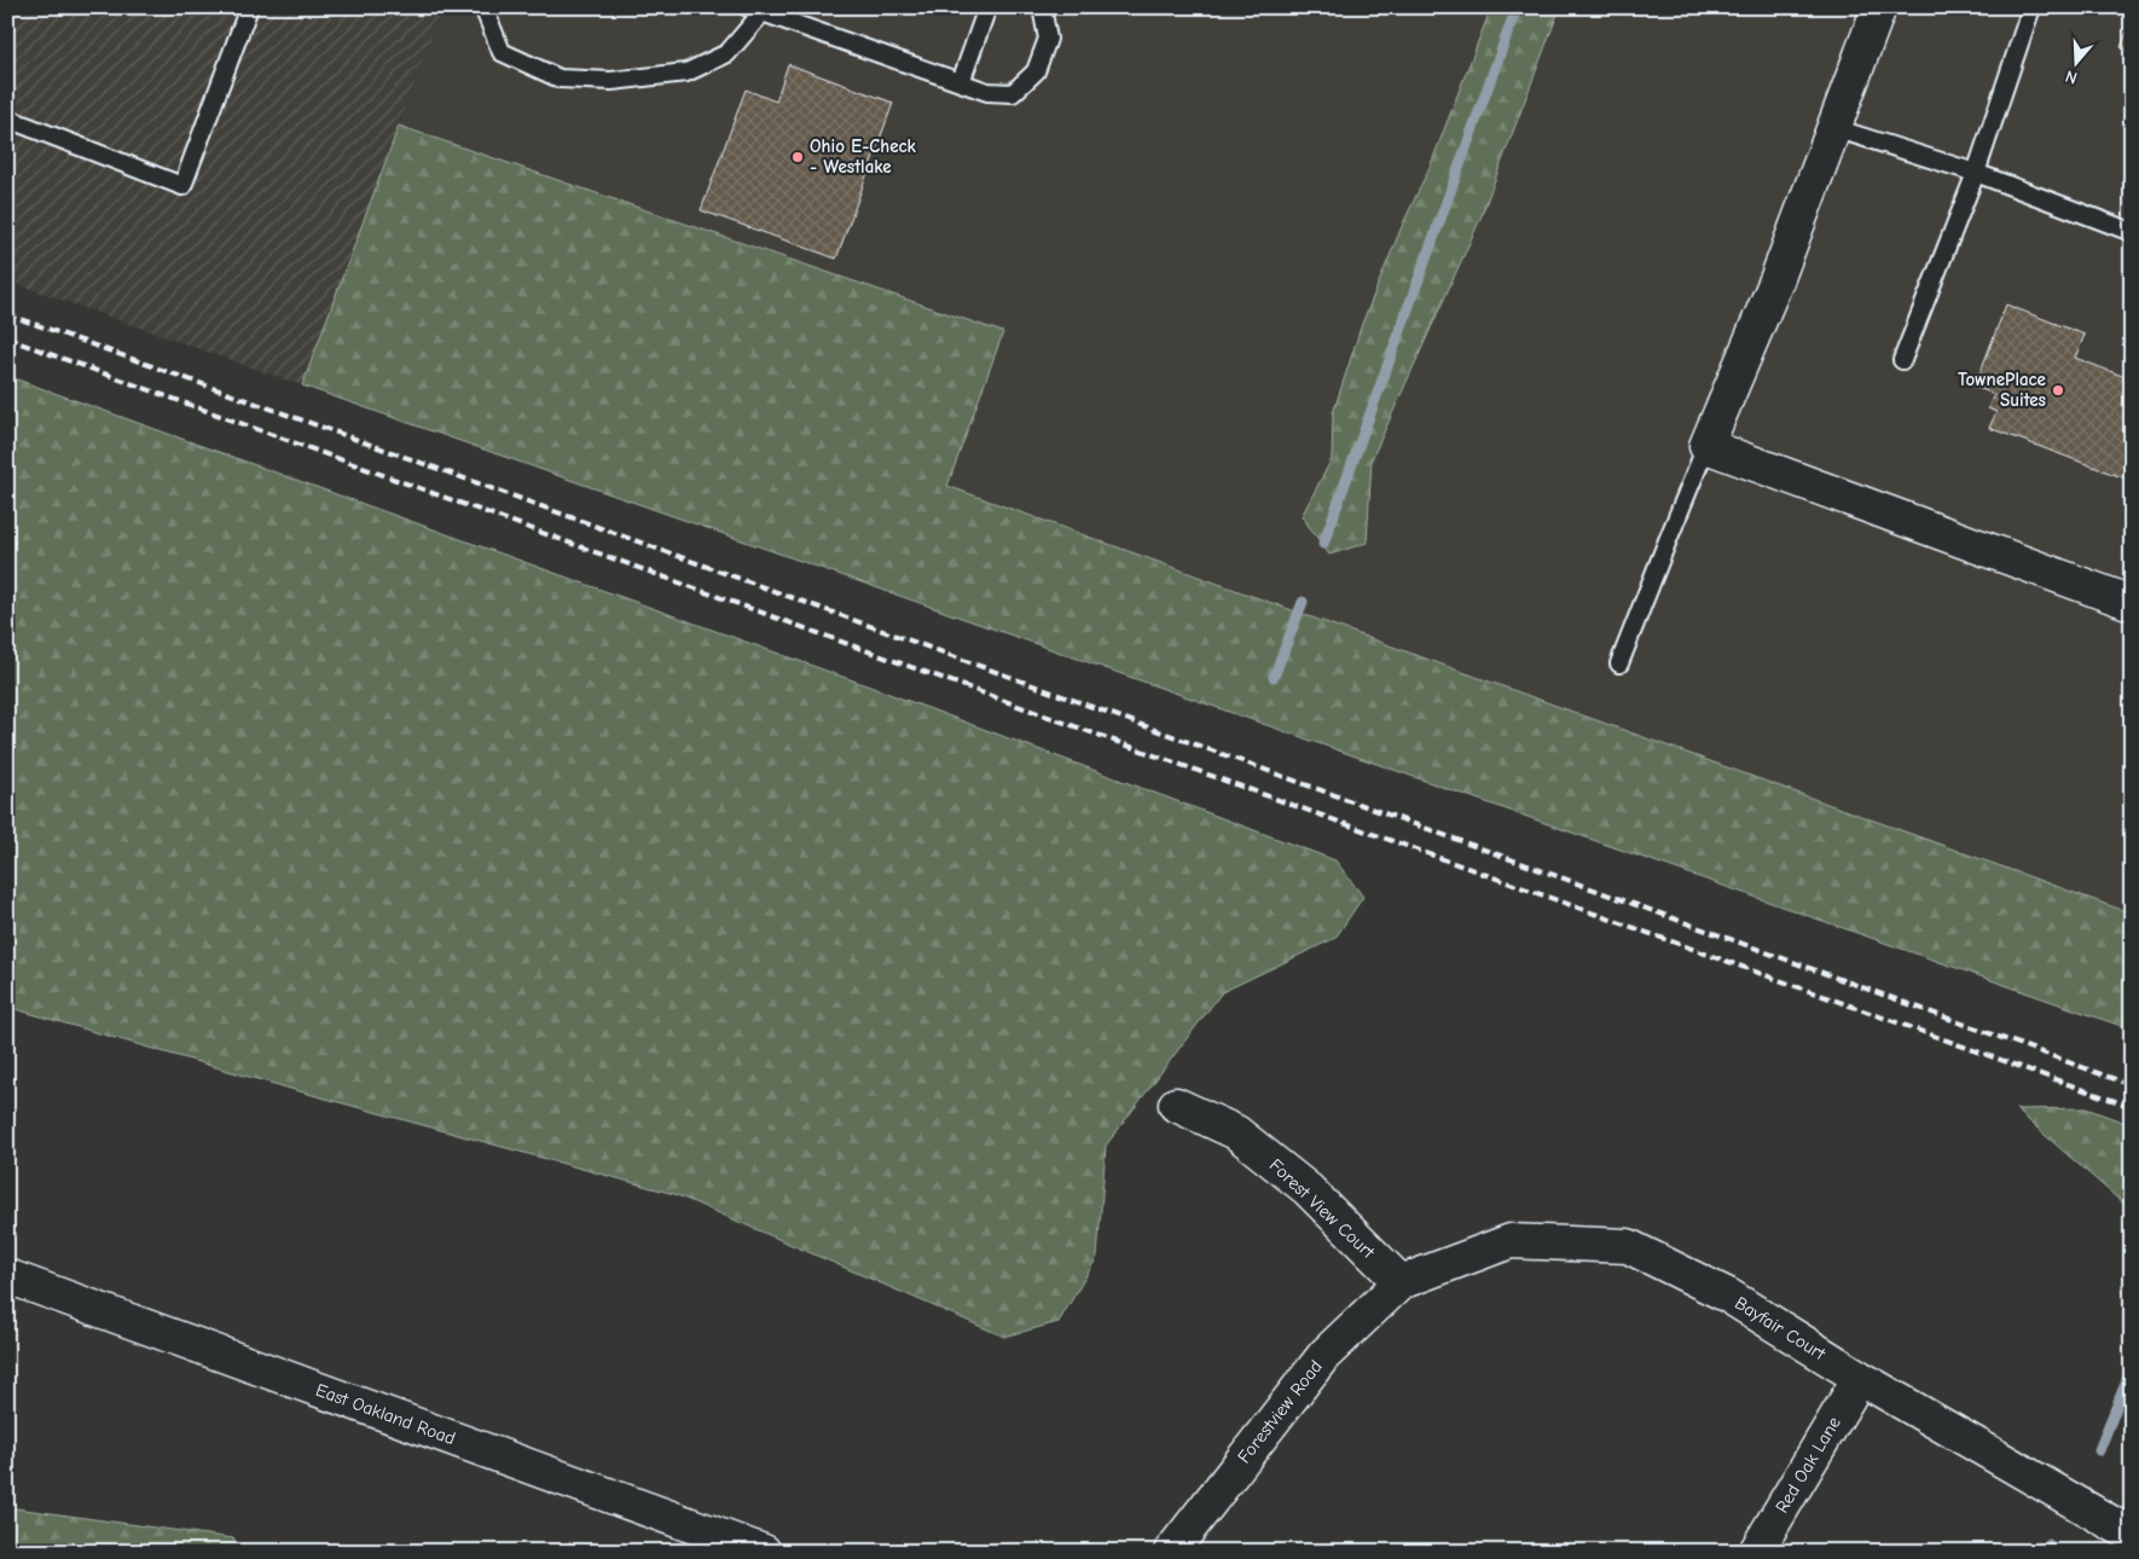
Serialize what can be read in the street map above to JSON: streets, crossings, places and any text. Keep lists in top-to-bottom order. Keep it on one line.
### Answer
{"streets":{"street":["Forest View Court","Bayfair Court","Forestview Road","East Oakland Road","Red Oak Lane"]},"crossings":[["Forest View Court","Bayfair Court"],["Forest View Court","Forestview Road"],["Bayfair Court","Forestview Road"],["Bayfair Court","Red Oak Lane"]],"places":["Ohio E-Check - Westlake","TownePlace Suites"],"north":"bottom"}
